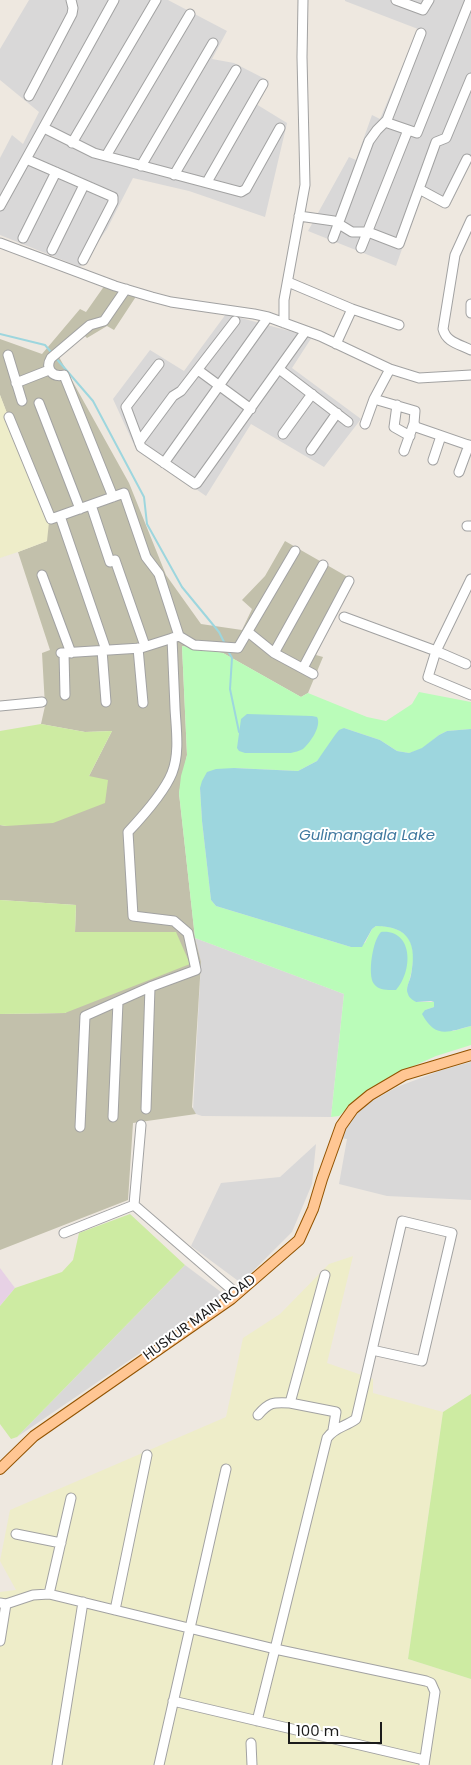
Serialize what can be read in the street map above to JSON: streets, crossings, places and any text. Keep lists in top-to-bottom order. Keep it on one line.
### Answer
{"streets":{"main road":["HUSKUR MAIN ROAD"]},"water":["Gulimangala Lake"],"scale_bar":"100 m"}
